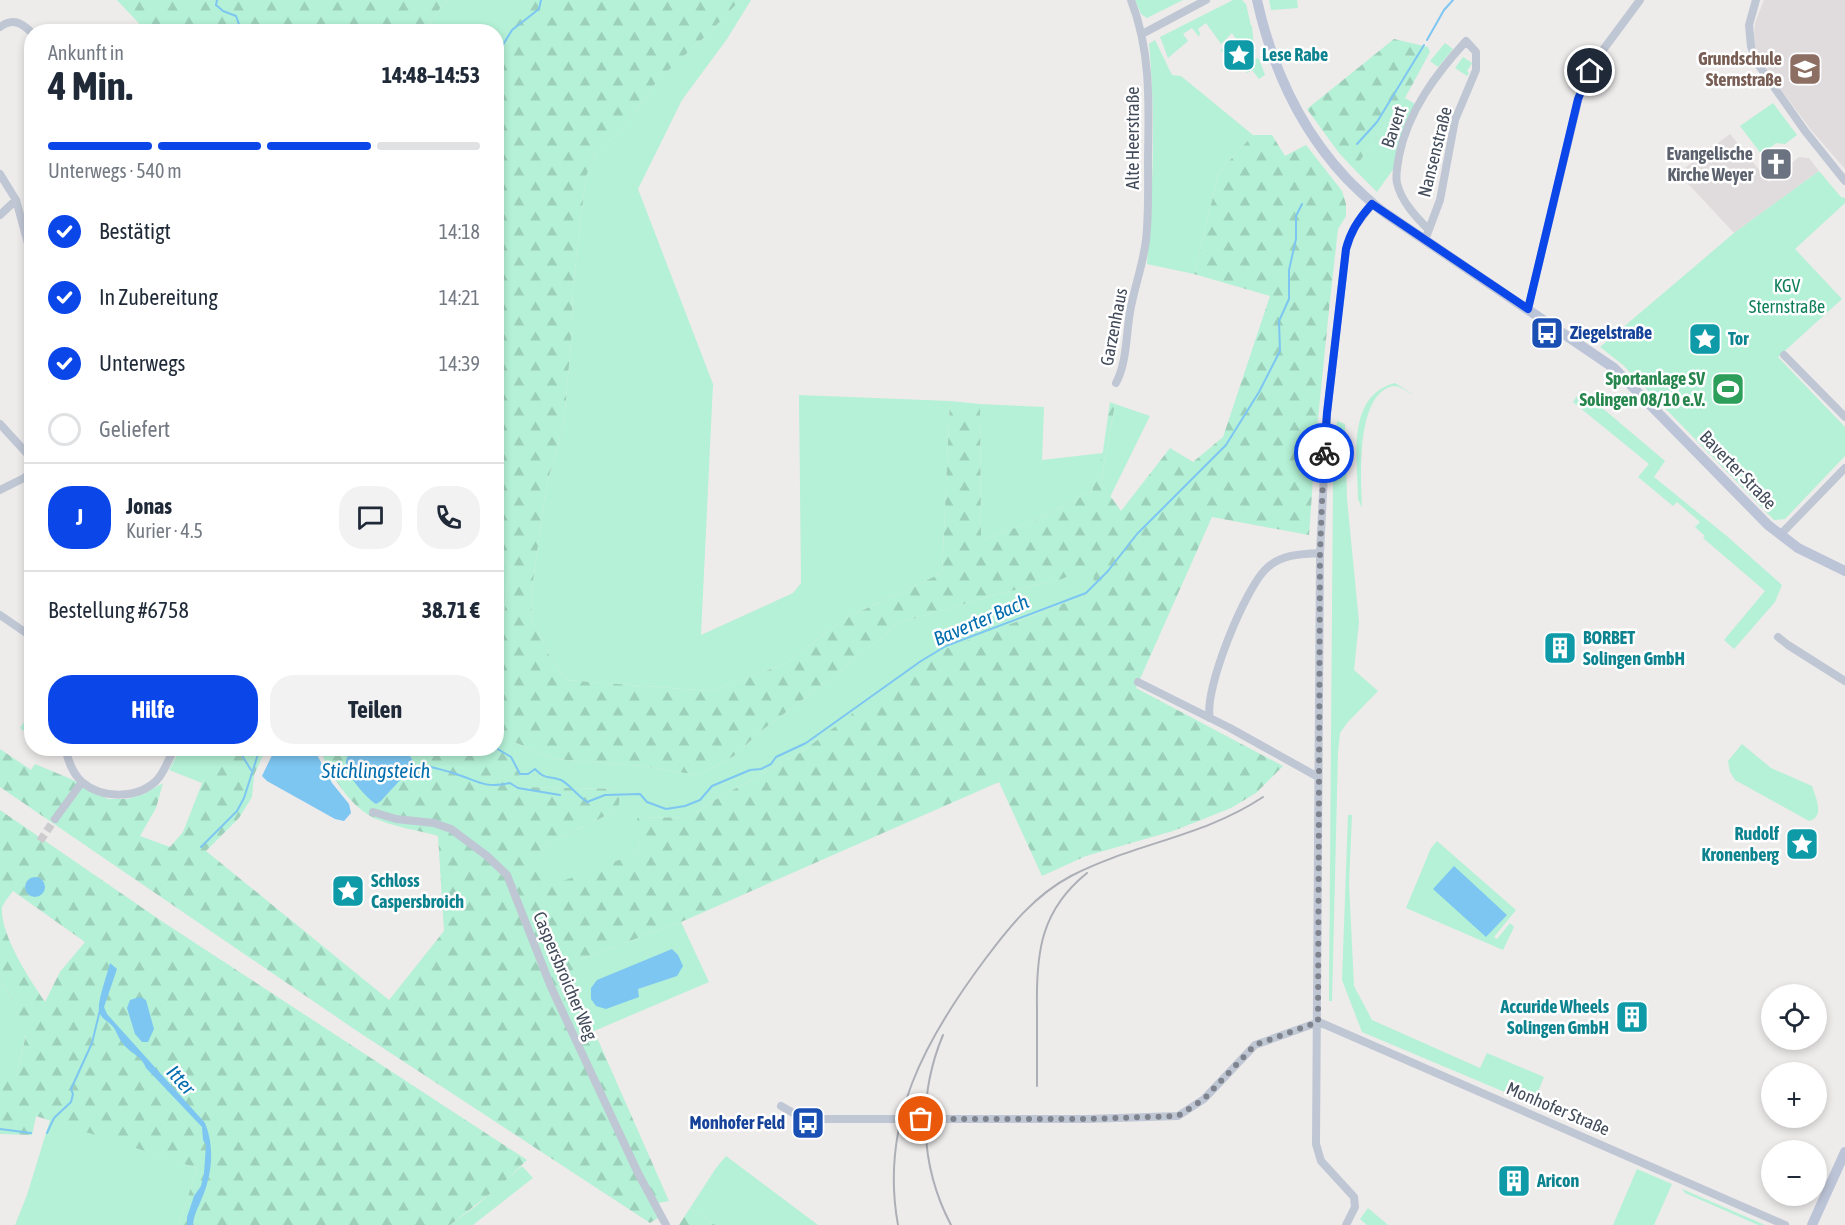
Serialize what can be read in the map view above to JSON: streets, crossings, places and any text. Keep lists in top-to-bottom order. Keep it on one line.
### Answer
{"streets":{"main road":["Baverter Straße"],"street":["Bavert","Alte Heerstraße","Nansenstraße","Garzenhaus","Caspersbroicher Weg","Monhofer Straße"]},"crossings":[["Bavert","Nansenstraße"],["Bavert","Baverter Straße"],["Alte Heerstraße","Garzenhaus"],["Nansenstraße","Baverter Straße"]],"water":["Baverter Bach","Stichlingsteich","Itter"],"parks":["KGV Sternstraße"],"places":{"place":["Lese Rabe","Tor","Rudolf Kronenberg","Schloss Caspersbroich"],"school or university":["Grundschule Sternstraße"],"church":["Evangelische Kirche Weyer"],"bus stop":["Ziegelstraße","Monhofer Feld"],"sports":["Sportanlage SV Solingen 08/10 e.V."],"building":["BORBET Solingen GmbH","Accuride Wheels Solingen GmbH","Aricon"]},"page":{"heading":["4 Min.","Ankunft in","14:48–14:53"],"panel":["Jonas","Kurier · 4.5","Bestellung #6758","38.71 €"],"bar":"Unterwegs · 540 m","list":[["Bestätigt","14:18"],["In Zubereitung","14:21"],["Unterwegs","14:39"],"Geliefert"],"round":"J","buttons":["Hilfe","Teilen"],"map_buttons":["+","−"]}}
